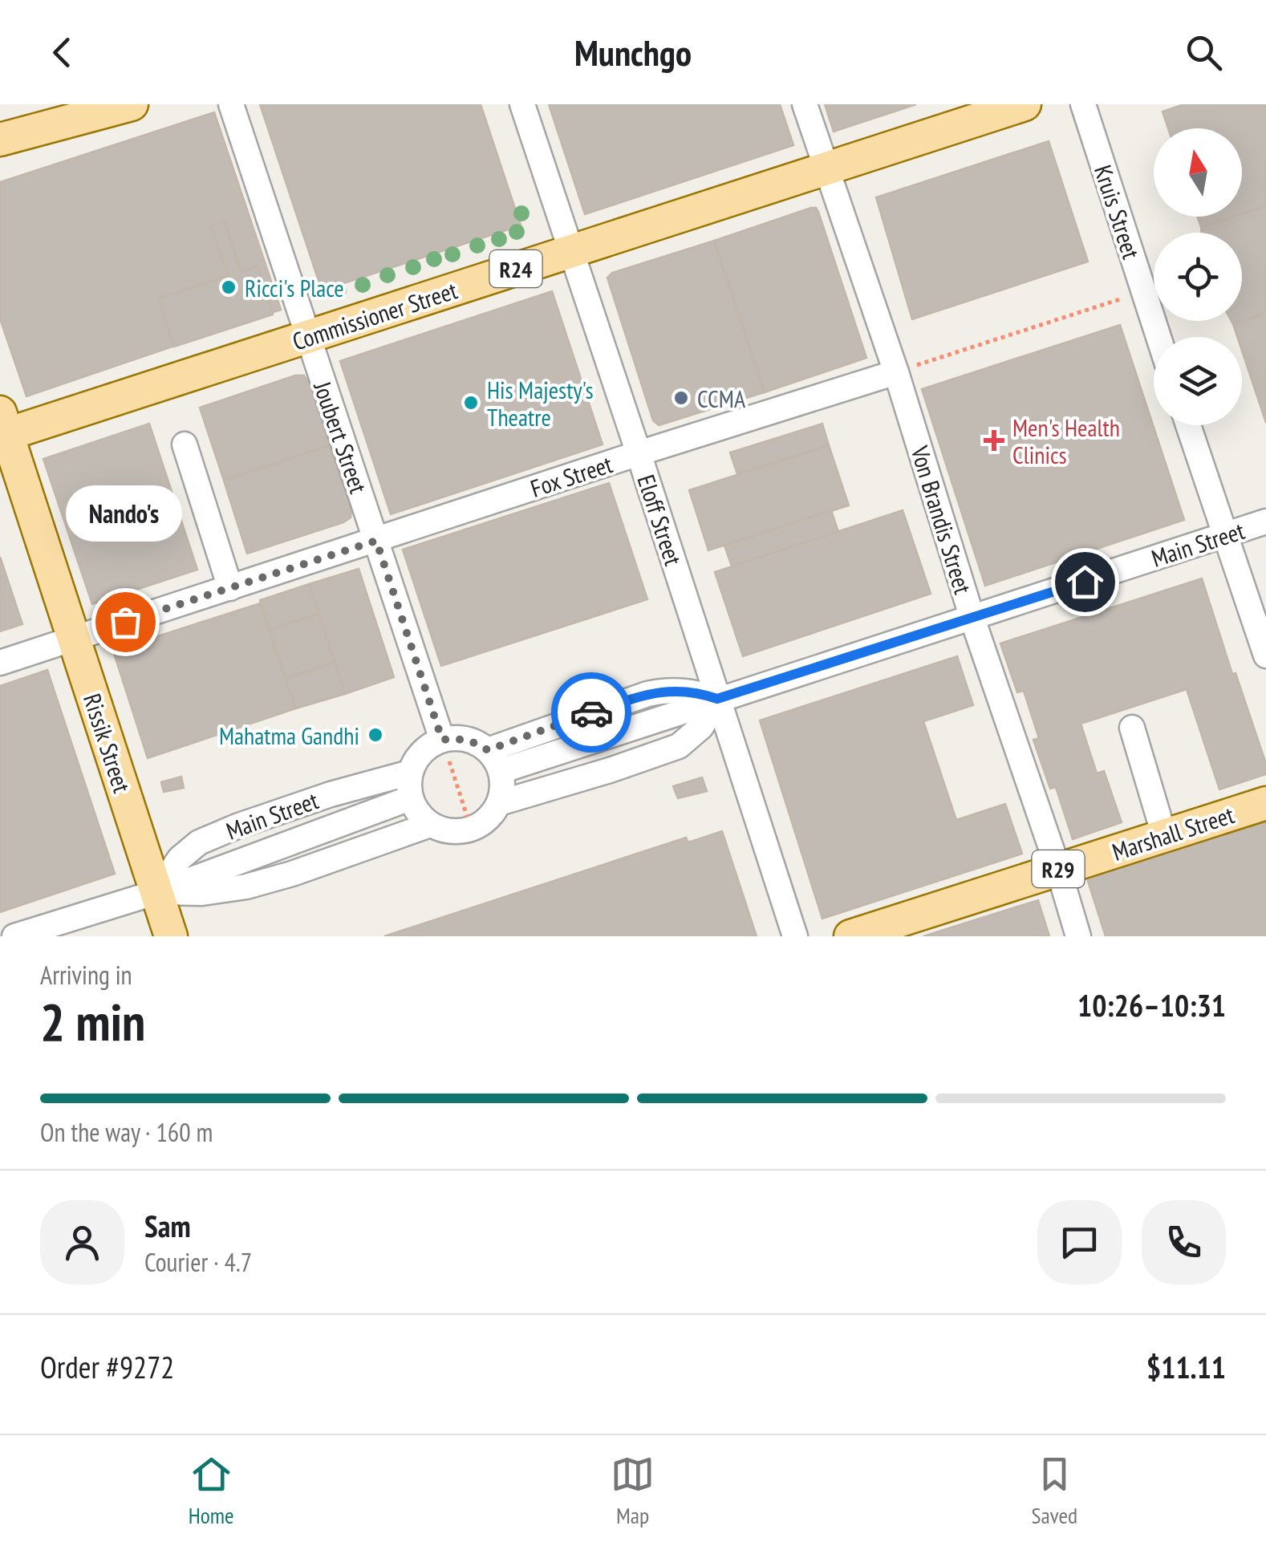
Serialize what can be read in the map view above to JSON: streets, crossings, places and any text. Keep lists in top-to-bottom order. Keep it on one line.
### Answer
{"streets":{"main road":["R24","Commissioner Street","Rissik Street","Marshall Street","R29"],"street":["Kruis Street","Joubert Street","Fox Street","Eloff Street","Von Brandis Street","Main Street"]},"crossings":[["Commissioner Street","Joubert Street"],["Commissioner Street","Eloff Street"],["Commissioner Street","Von Brandis Street"],["Commissioner Street","Rissik Street"],["Joubert Street","Fox Street"],["Fox Street","Eloff Street"],["Fox Street","Von Brandis Street"],["Fox Street","Rissik Street"],["Eloff Street","Main Street"],["Von Brandis Street","Main Street"],["Von Brandis Street","Marshall Street"],["Main Street","Rissik Street"]],"places":{"other":["Ricci's Place","CCMA","His Majesty's Theatre","Nando's","Mahatma Gandhi"],"health":["Men's Health Clinics"]},"north":"top","page":{"header":"Munchgo","bubble":"Nando's","heading":["2 min","Arriving in","10:26–10:31"],"panel":["Sam","Courier · 4.7","Order #9272","$11.11"],"bar":"On the way · 160 m","tabs":["Home","Map","Saved"]}}
